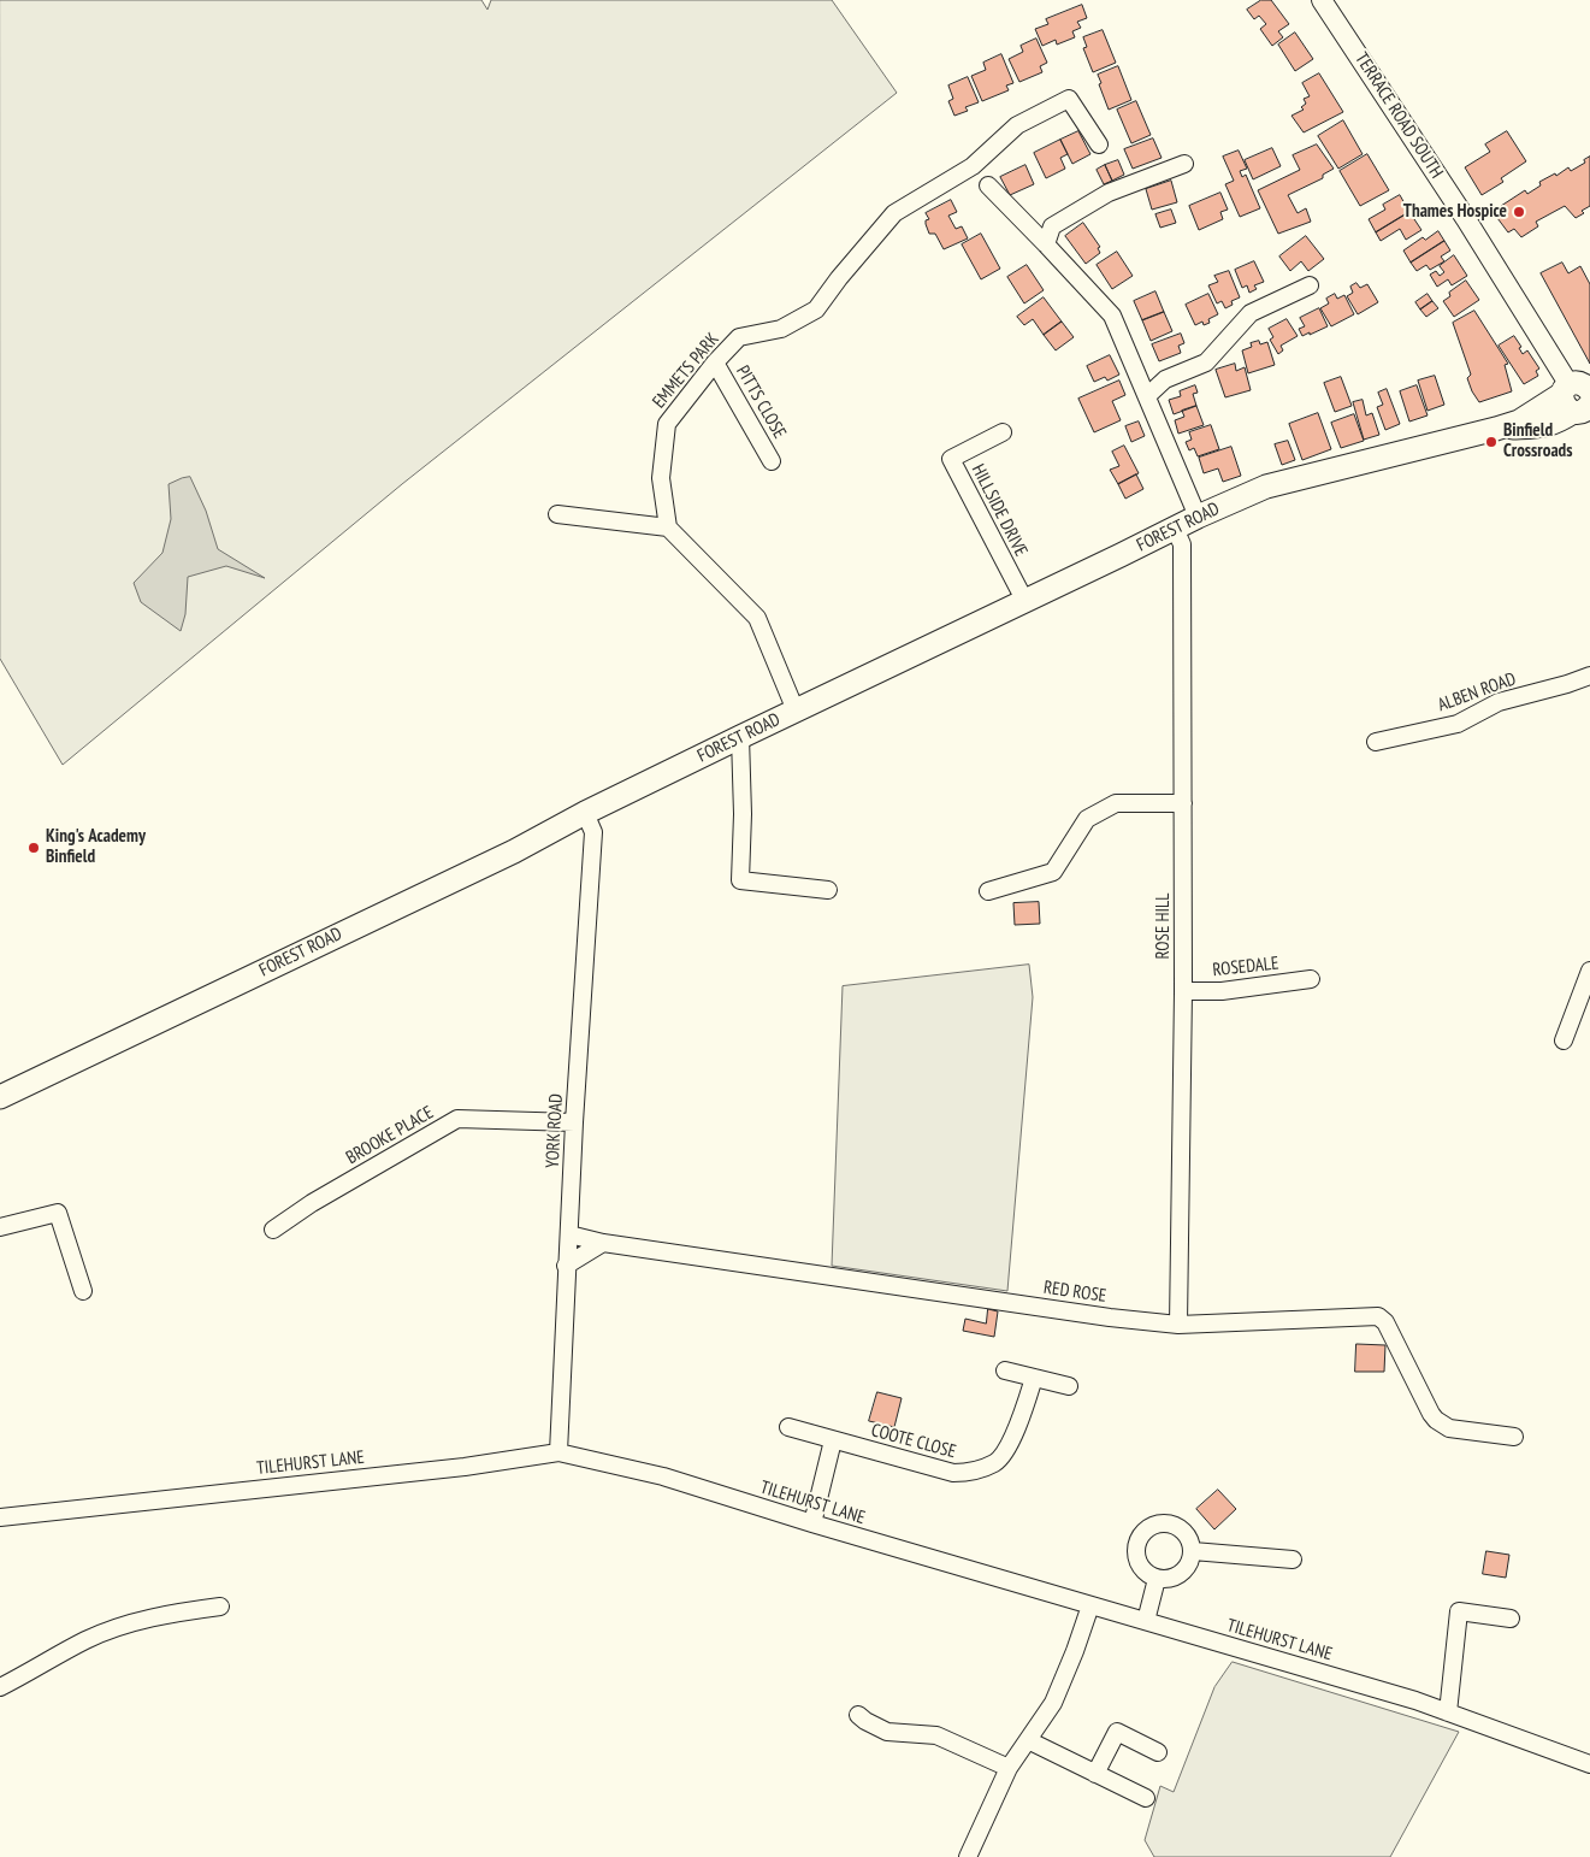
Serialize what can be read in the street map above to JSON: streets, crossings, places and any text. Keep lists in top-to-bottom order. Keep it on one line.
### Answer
{"streets":{"main road":["FOREST ROAD"],"street":["TERRACE ROAD SOUTH","EMMETS PARK","PITTS CLOSE","HILLSIDE DRIVE","ALBEN ROAD","ROSE HILL","ROSEDALE","YORK ROAD","BROOKE PLACE","RED ROSE","COOTE CLOSE","TILEHURST LANE"]},"crossings":[["TERRACE ROAD SOUTH","FOREST ROAD"],["EMMETS PARK","PITTS CLOSE"],["HILLSIDE DRIVE","FOREST ROAD"],["FOREST ROAD","ROSE HILL"],["FOREST ROAD","YORK ROAD"],["ROSE HILL","ROSEDALE"],["ROSE HILL","RED ROSE"],["YORK ROAD","BROOKE PLACE"],["YORK ROAD","RED ROSE"],["YORK ROAD","TILEHURST LANE"]],"places":["Thames Hospice","Binfield Crossroads","King's Academy Binfield"]}
